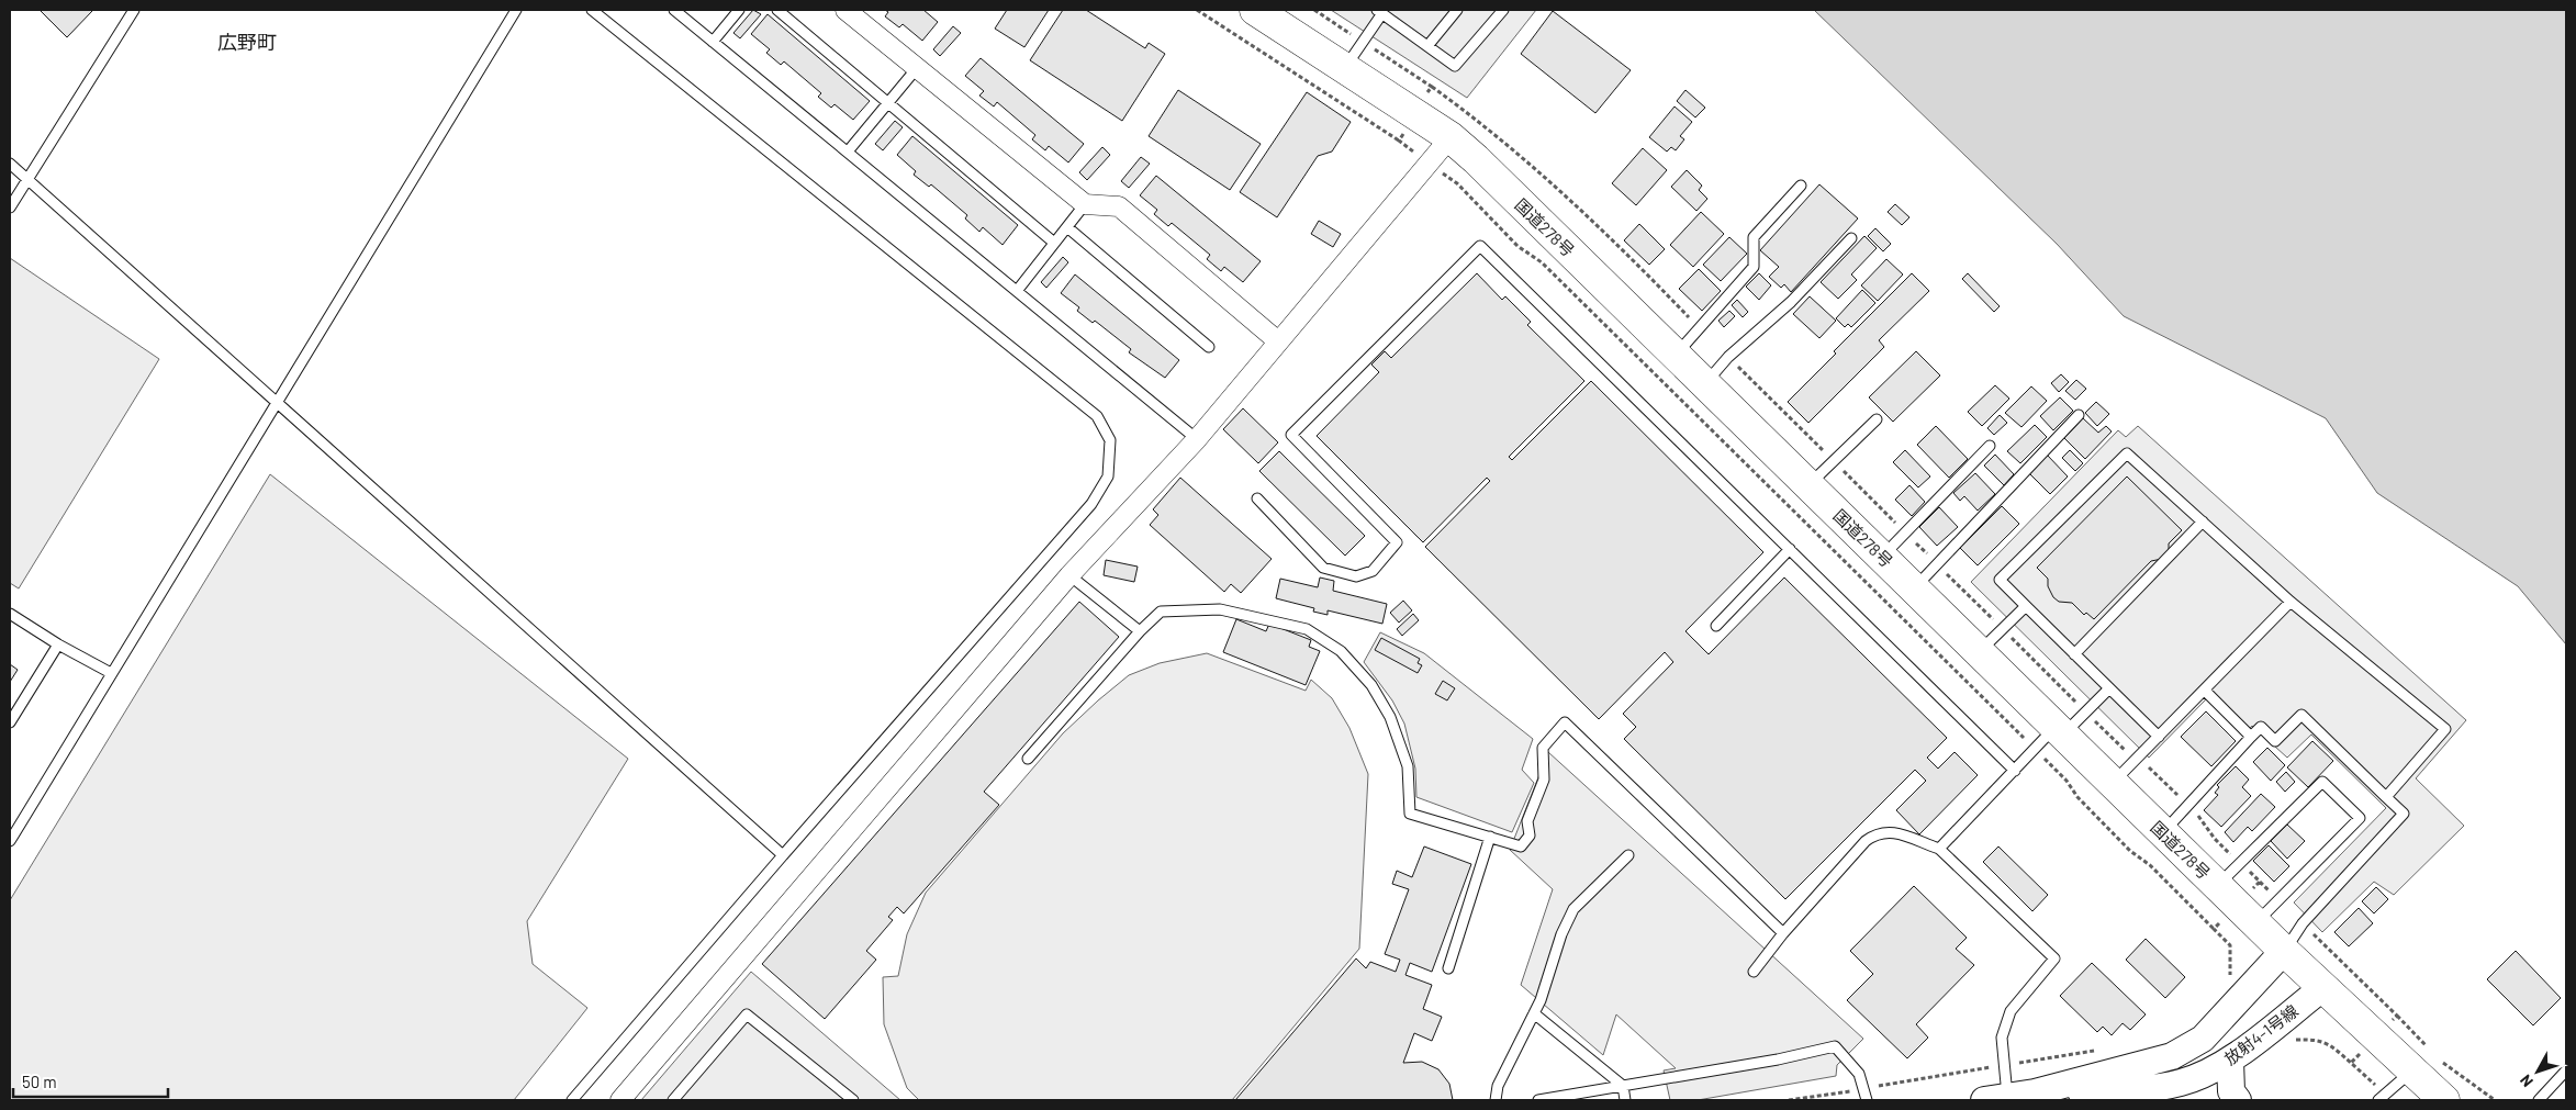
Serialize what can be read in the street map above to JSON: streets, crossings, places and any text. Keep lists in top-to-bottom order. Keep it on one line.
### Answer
{"streets":{"highway":["国道278号"],"street":["放射4-1号線"]},"crossings":[["国道278号","放射4-1号線"]],"districts":["広野町"],"scale_bar":"50 m","north":"bottom left"}
